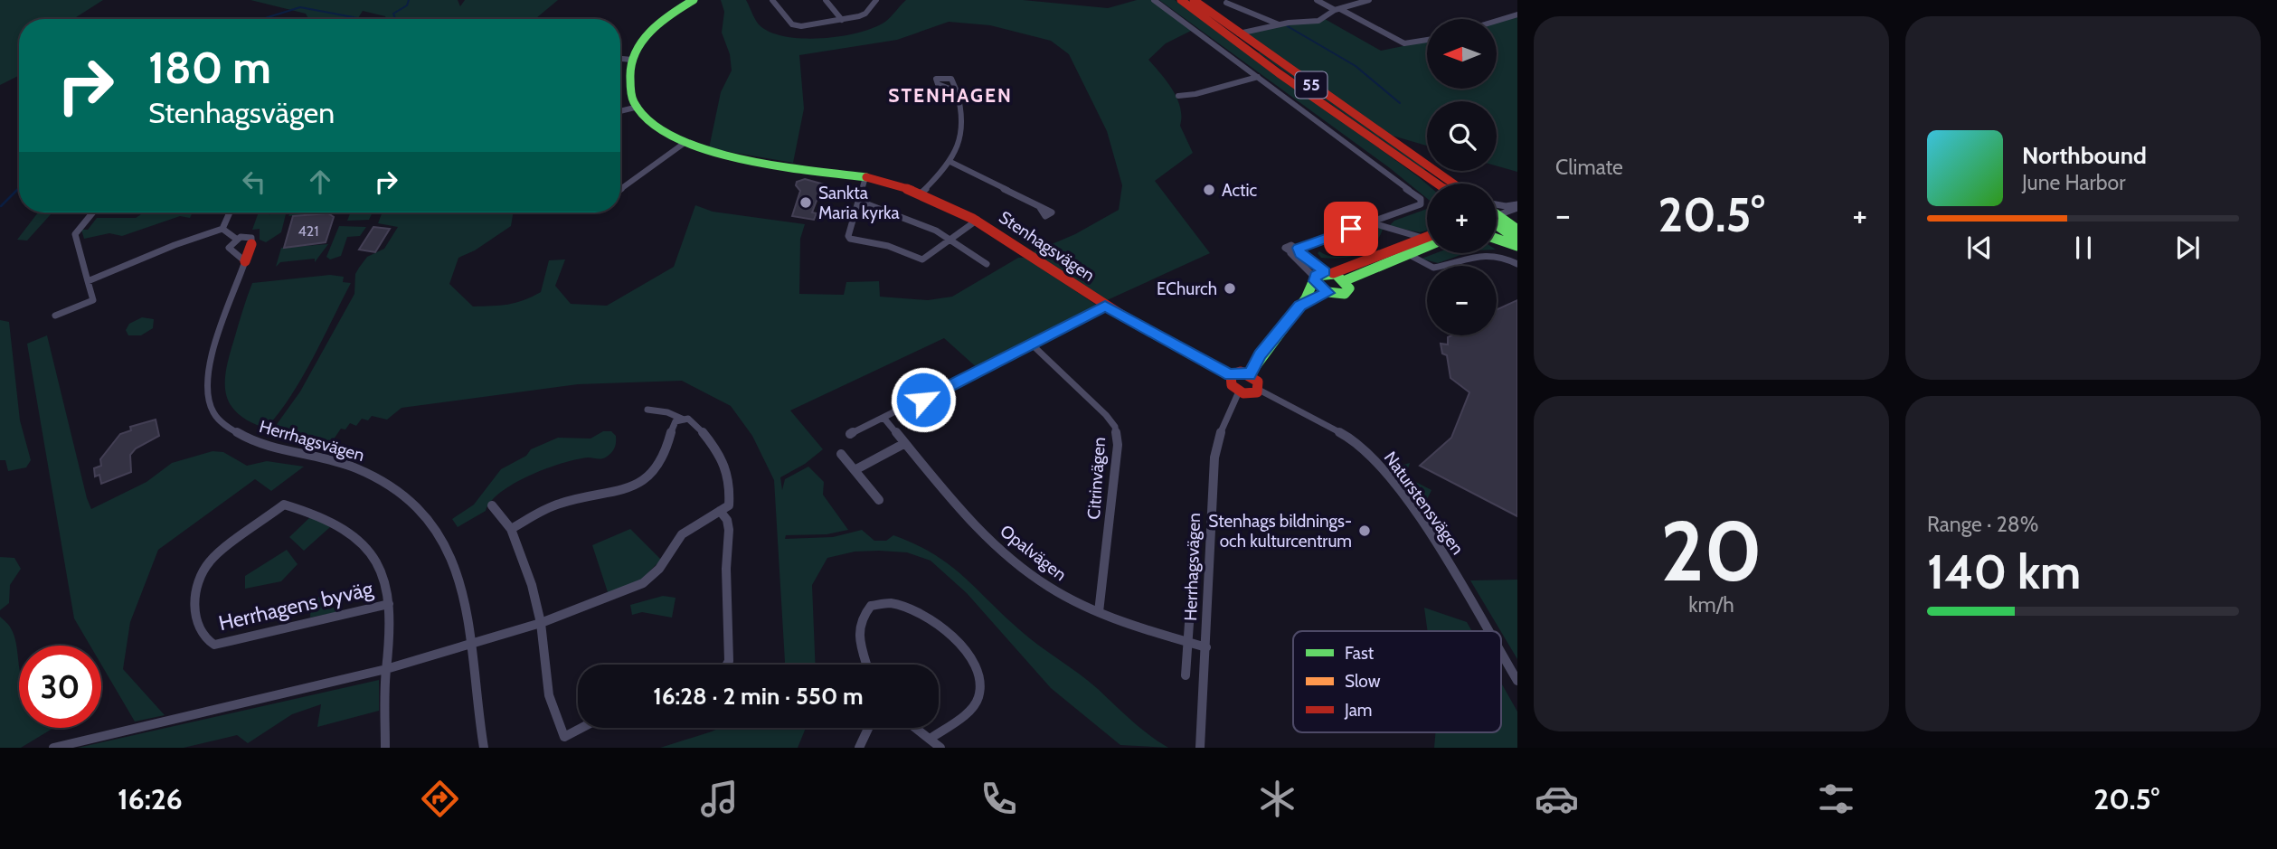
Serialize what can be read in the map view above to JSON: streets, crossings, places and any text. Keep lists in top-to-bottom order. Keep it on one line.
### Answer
{"streets":{"street":["55","Stenhagsvägen","Herrhagsvägen","Citrinvägen","Naturstensvägen","Opalvägen","Herrhagens byväg"]},"crossings":[["Stenhagsvägen","Herrhagsvägen"],["Stenhagsvägen","Naturstensvägen"],["Herrhagsvägen","Naturstensvägen"],["Herrhagsvägen","Opalvägen"],["Citrinvägen","Opalvägen"]],"districts":["STENHAGEN"],"places":["Actic","Sankta Maria kyrka","EChurch","Stenhags bildnings- och kulturcentrum"],"house_numbers":["421"],"legend":["Fast","Slow","Jam"],"north":"left","page":{"tile":["Climate",["20","km/h"],["Range · 28%","140 km"]],"map_buttons":["+","−"],"turn":["180 m","Stenhagsvägen"],"song":["Northbound","June Harbor"],"heat":["−","20.5°","+"],"limit":"30","trip":"16:28 · 2 min · 550 m","tabs":["16:26","20.5°"]}}
